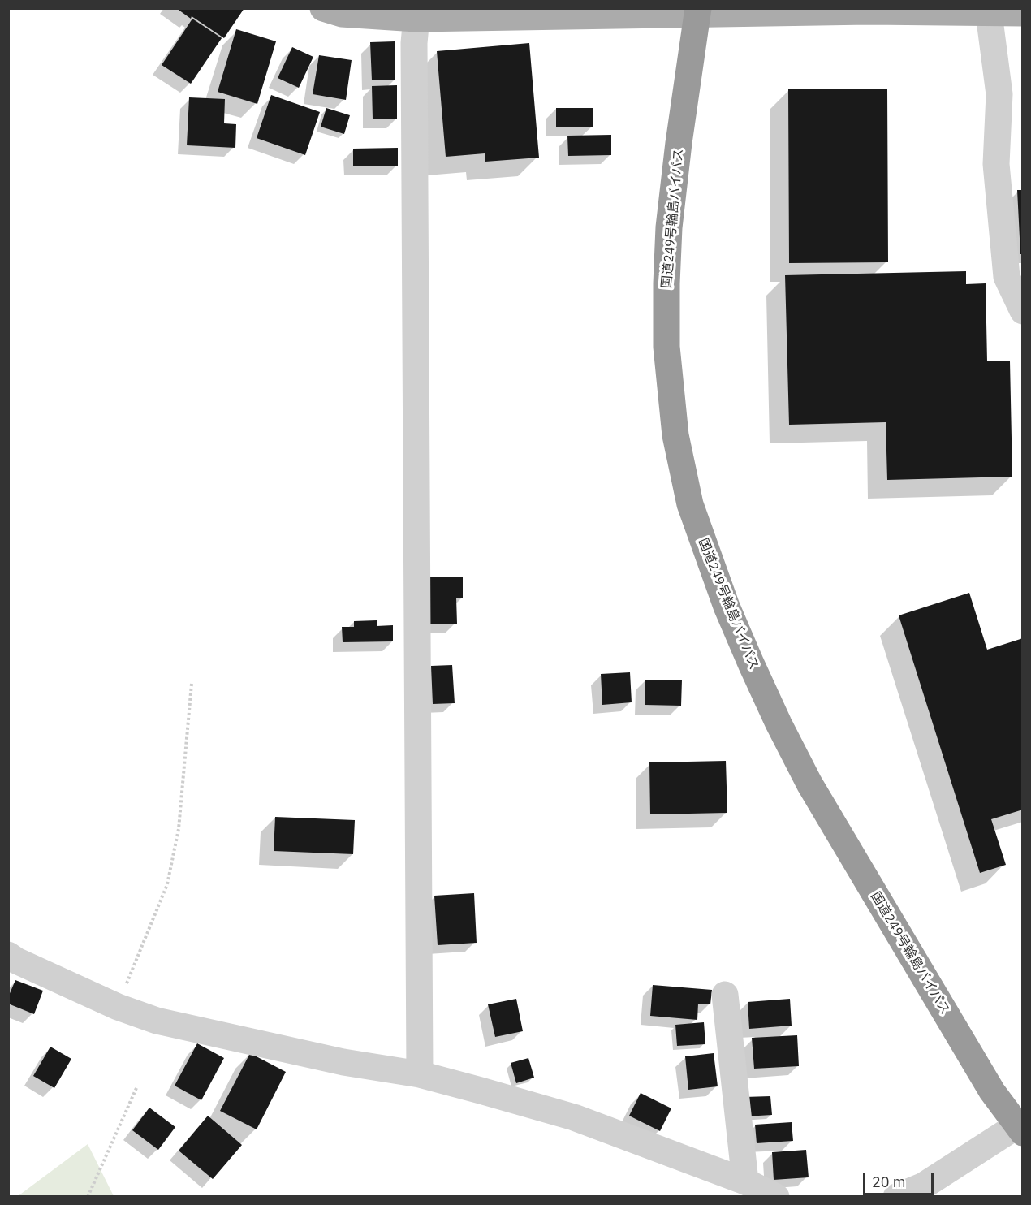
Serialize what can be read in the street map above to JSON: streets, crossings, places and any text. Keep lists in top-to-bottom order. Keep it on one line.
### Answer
{"streets":{"highway":["国道249号輪島バイパス"]},"scale_bar":"20 m"}
